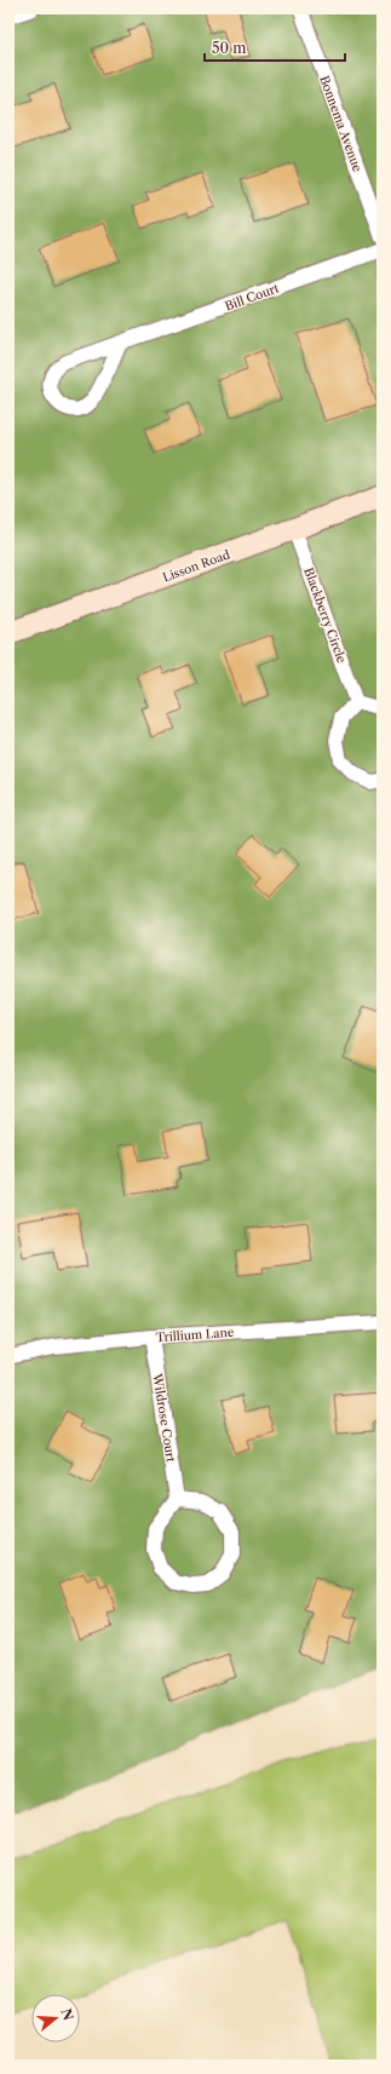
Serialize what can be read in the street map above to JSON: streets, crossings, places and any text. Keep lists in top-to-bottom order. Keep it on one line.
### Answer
{"streets":{"street":["Bonnema Avenue","Bill Court","Lisson Road","Blackberry Circle","Trillium Lane","Wildrose Court"]},"crossings":[["Lisson Road","Blackberry Circle"],["Trillium Lane","Wildrose Court"]],"scale_bar":"50 m","north":"right"}
